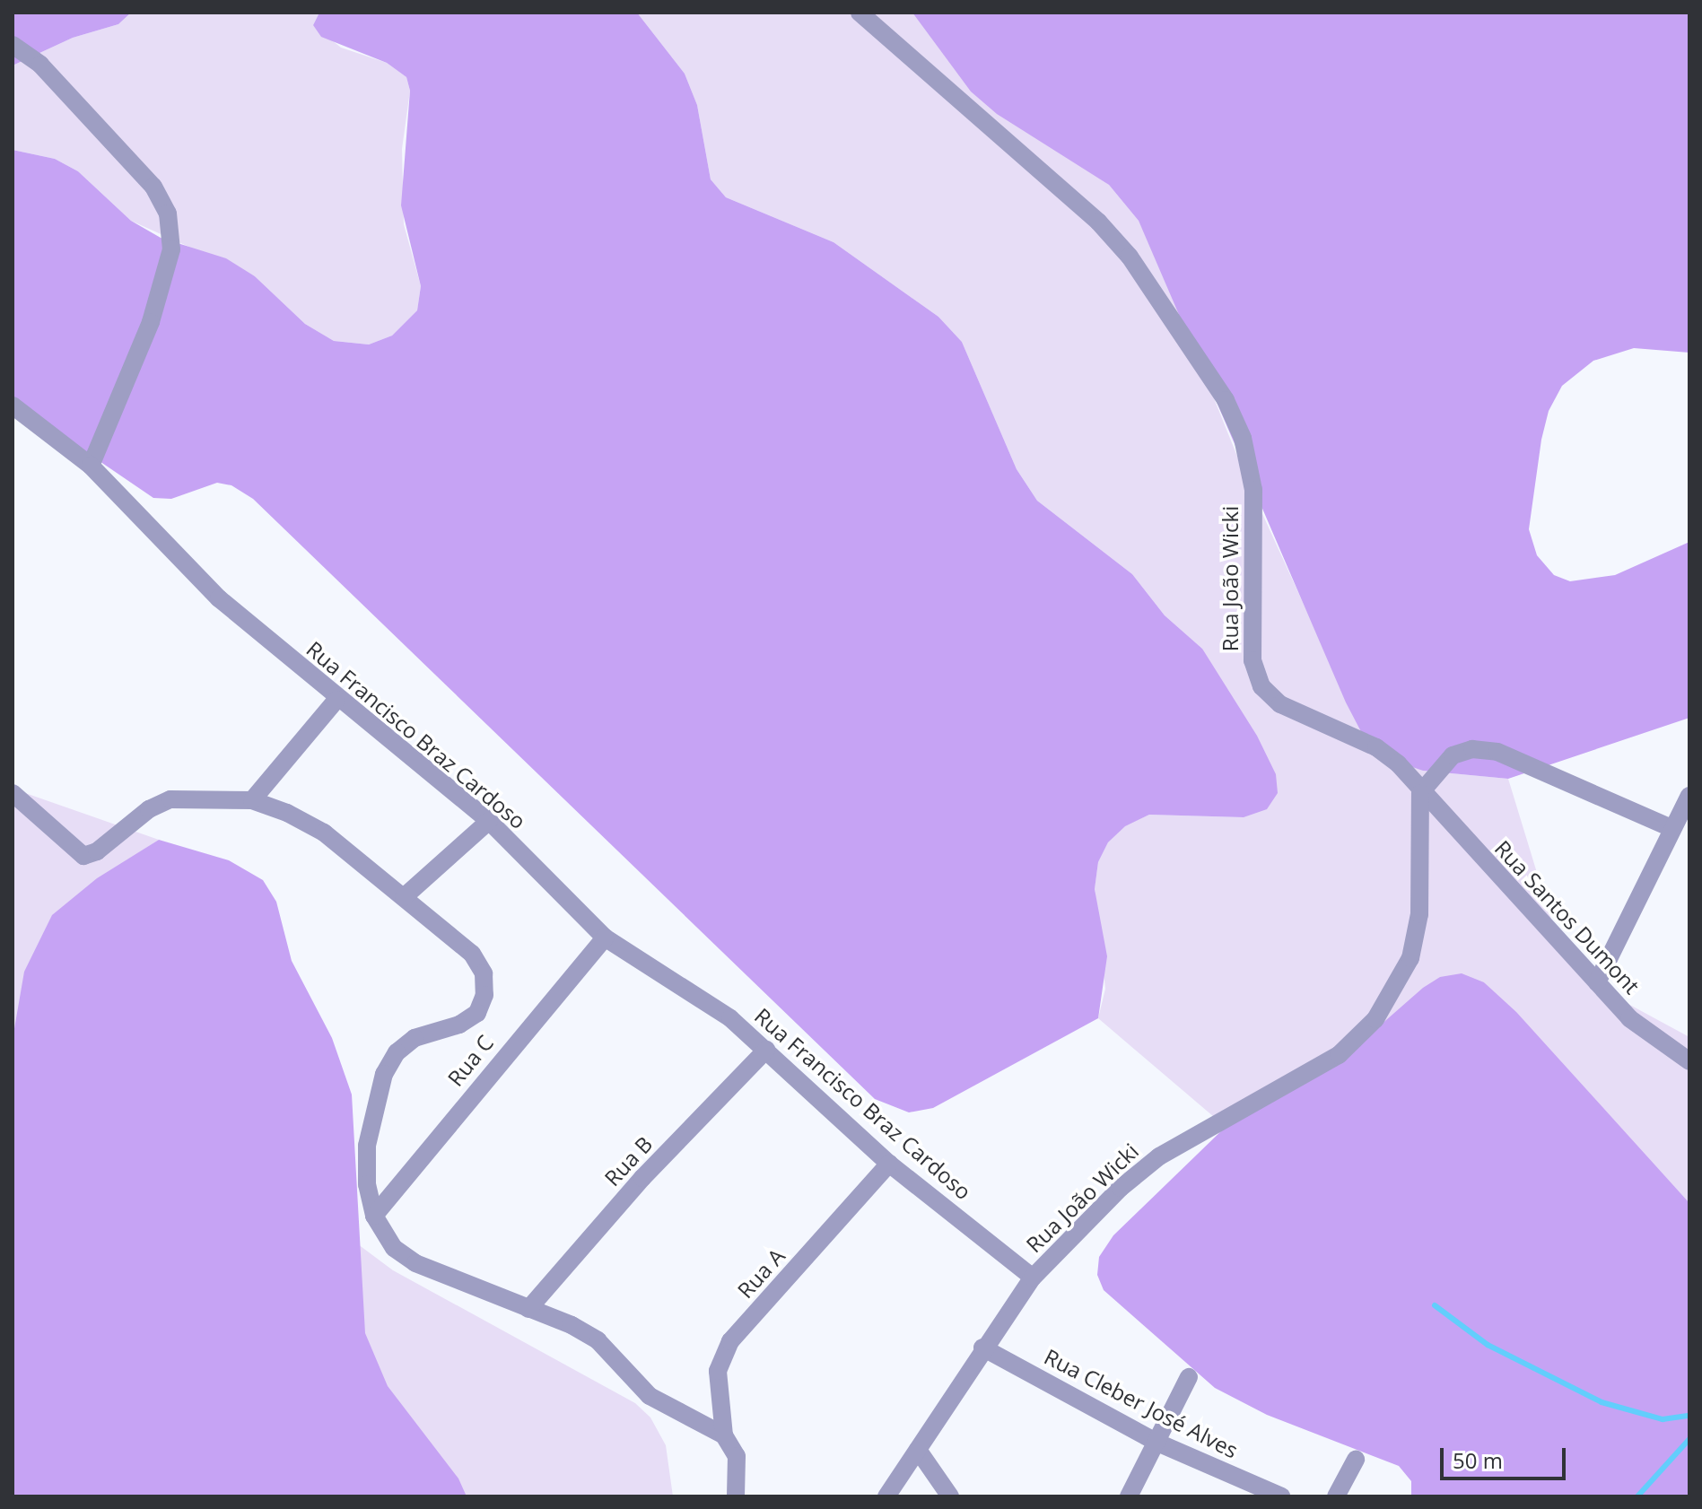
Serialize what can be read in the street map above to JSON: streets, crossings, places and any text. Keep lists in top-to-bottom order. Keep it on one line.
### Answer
{"streets":{"street":["Rua João Wicki","Rua Francisco Braz Cardoso","Rua Santos Dumont","Rua C","Rua B","Rua A","Rua Cleber José Alves"]},"crossings":[["Rua João Wicki","Rua Francisco Braz Cardoso"],["Rua João Wicki","Rua Santos Dumont"],["Rua João Wicki","Rua Cleber José Alves"],["Rua Francisco Braz Cardoso","Rua C"],["Rua Francisco Braz Cardoso","Rua B"],["Rua Francisco Braz Cardoso","Rua A"]],"scale_bar":"50 m"}
